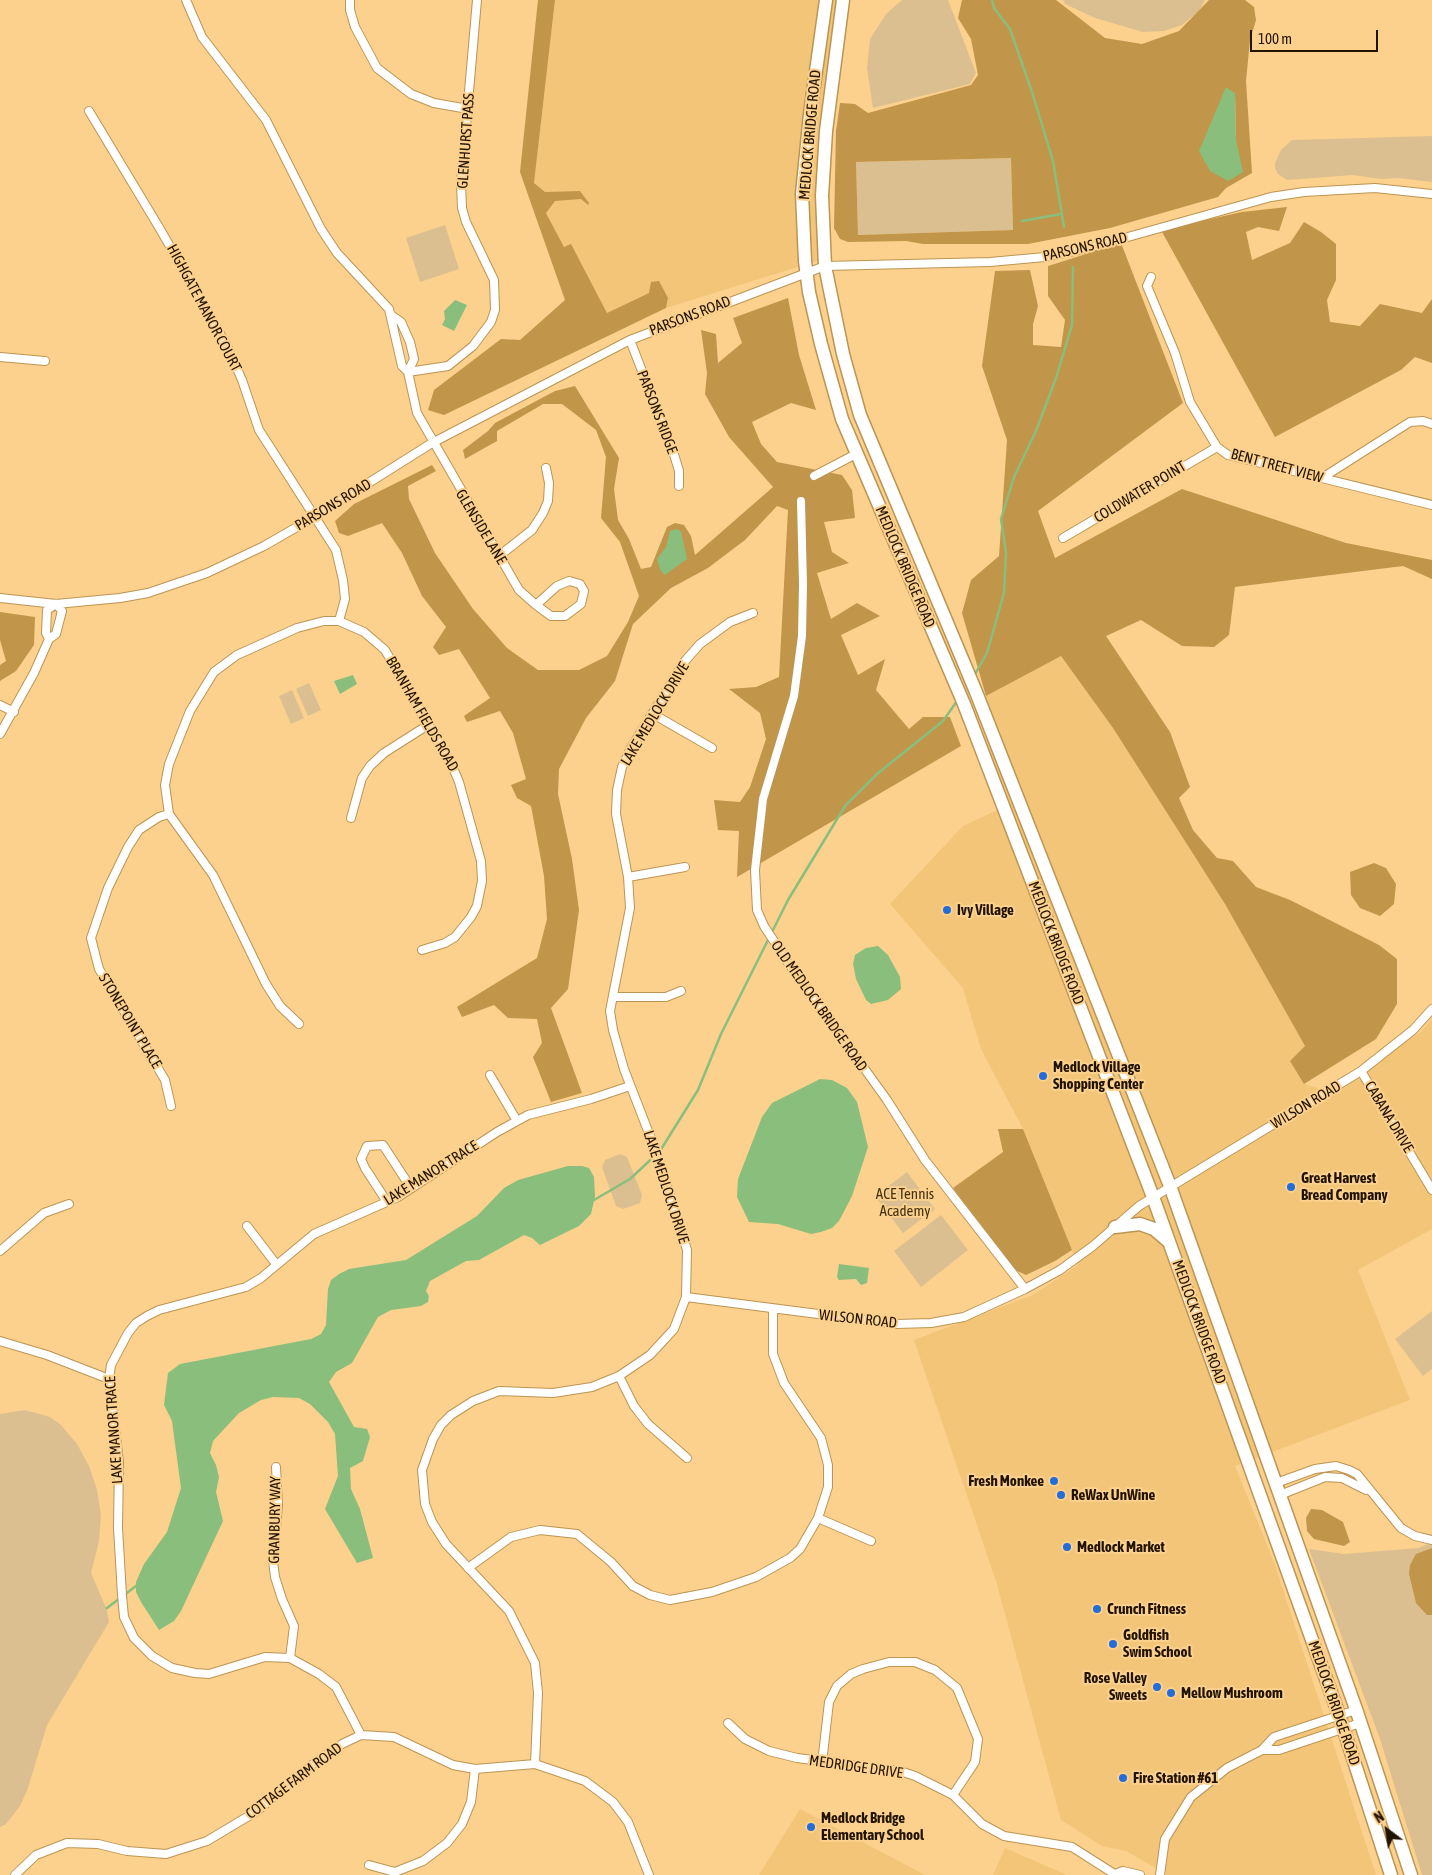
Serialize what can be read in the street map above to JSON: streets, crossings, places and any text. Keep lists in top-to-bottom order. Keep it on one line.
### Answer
{"streets":{"highway":["MEDLOCK BRIDGE ROAD"],"street":["GLENHURST PASS","PARSONS ROAD","HIGHGATE MANOR COURT","PARSONS RIDGE","BENT TREET VIEW","COLDWATER POINT","GLENSIDE LANE","BRANHAM FIELDS ROAD","LAKE MEDLOCK DRIVE","OLD MEDLOCK BRIDGE ROAD","STONEPOINT PLACE","WILSON ROAD","CABANA DRIVE","LAKE MANOR TRACE","GRANBURY WAY","MEDRIDGE DRIVE","COTTAGE FARM ROAD"]},"crossings":[["MEDLOCK BRIDGE ROAD","PARSONS ROAD"],["MEDLOCK BRIDGE ROAD","WILSON ROAD"],["PARSONS ROAD","HIGHGATE MANOR COURT"],["PARSONS ROAD","PARSONS RIDGE"],["PARSONS ROAD","GLENSIDE LANE"],["HIGHGATE MANOR COURT","BRANHAM FIELDS ROAD"],["BENT TREET VIEW","COLDWATER POINT"],["LAKE MEDLOCK DRIVE","WILSON ROAD"],["LAKE MEDLOCK DRIVE","LAKE MANOR TRACE"],["OLD MEDLOCK BRIDGE ROAD","WILSON ROAD"],["WILSON ROAD","CABANA DRIVE"],["LAKE MANOR TRACE","GRANBURY WAY"],["LAKE MANOR TRACE","COTTAGE FARM ROAD"]],"parks":["ACE Tennis Academy"],"places":["Ivy Village","Medlock Village Shopping Center","Great Harvest Bread Company","Fresh Monkee","ReWax UnWine","Medlock Market","Crunch Fitness","Goldfish Swim School","Rose Valley Sweets","Mellow Mushroom","Fire Station #61","Medlock Bridge Elementary School"],"scale_bar":"100 m","north":"top left"}
